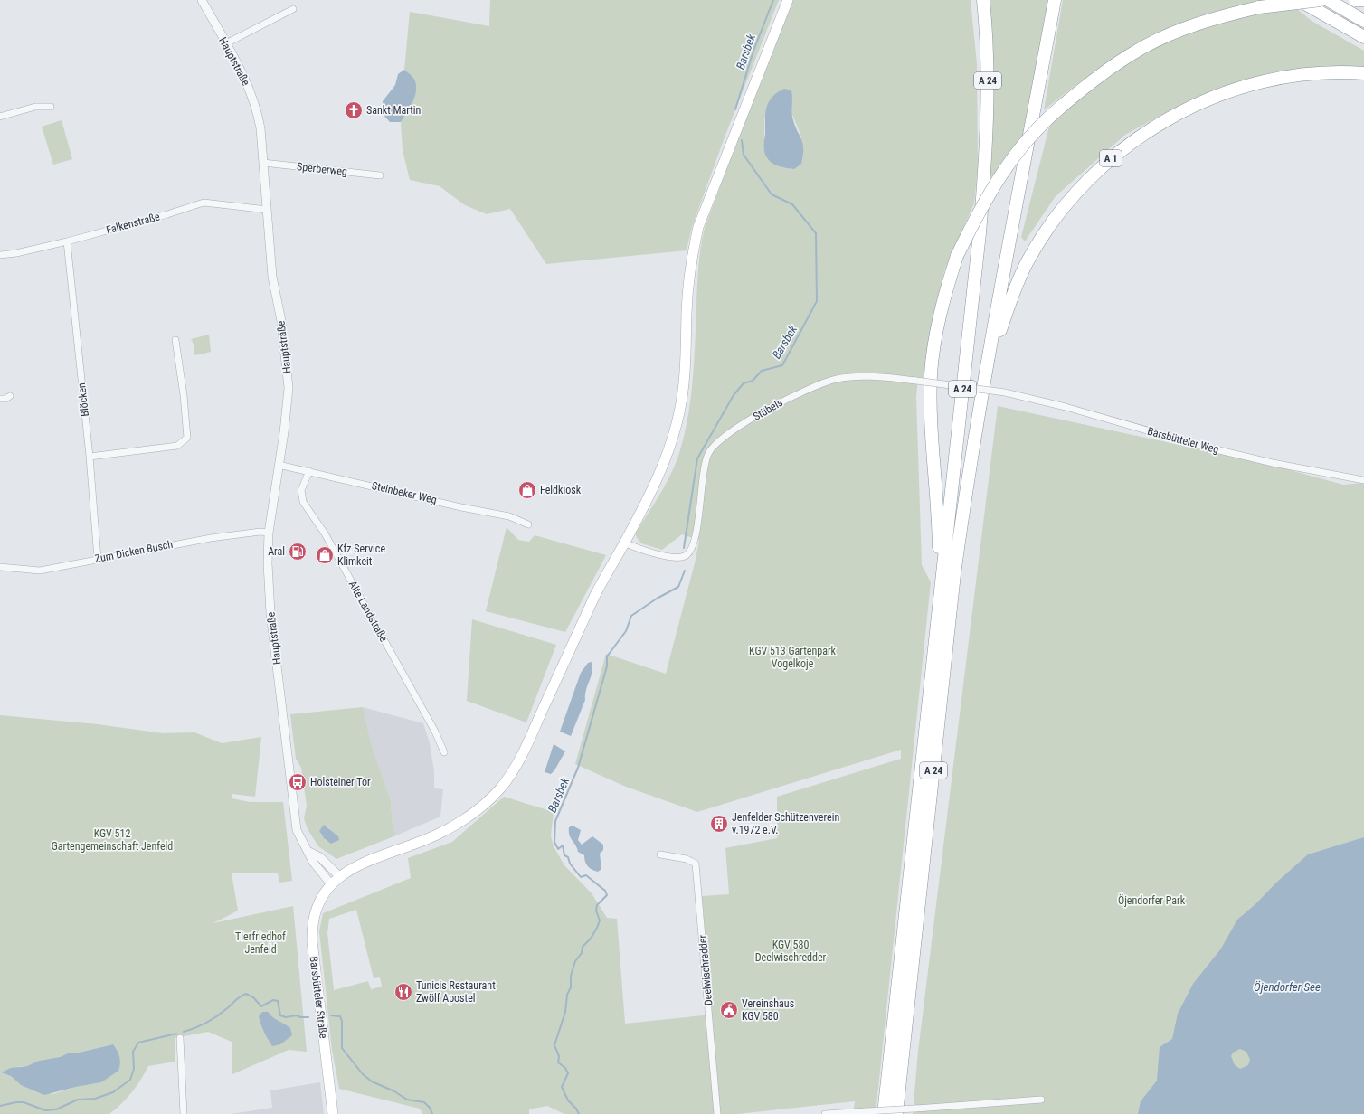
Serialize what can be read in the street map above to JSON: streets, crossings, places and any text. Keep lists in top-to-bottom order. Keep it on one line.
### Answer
{"streets":{"highway":["A 24","A 1"],"main road":["Barsbütteler Straße"],"street":["Hauptstraße","Sperberweg","Falkenstraße","Blöcken","Stübels","Barsbütteler Weg","Steinbeker Weg","Zum Dicken Busch","Alte Landstraße","Deelwischredder"]},"crossings":[["Hauptstraße","Sperberweg"],["Hauptstraße","Falkenstraße"],["Hauptstraße","Steinbeker Weg"],["Hauptstraße","Zum Dicken Busch"],["A 24","A 1"],["Falkenstraße","Blöcken"],["Blöcken","Zum Dicken Busch"],["Stübels","Barsbütteler Weg"],["Steinbeker Weg","Alte Landstraße"]],"water":["Barsbek","Öjendorfer See"],"parks":["KGV 513 Gartenpark Vogelkoje","KGV 512 Gartengemeinschaft Jenfeld","Öjendorfer Park","Tierfriedhof Jenfeld","KGV 580 Deelwischredder"],"places":{"church":["Sankt Martin"],"shop":["Feldkiosk","Kfz Service Klimkeit"],"fuel station":["Aral"],"bus stop":["Holsteiner Tor"],"building":["Jenfelder Schützenverein v.1972 e.V."],"restaurant":["Tunicis Restaurant Zwölf Apostel"],"public building":["Vereinshaus KGV 580"]}}
